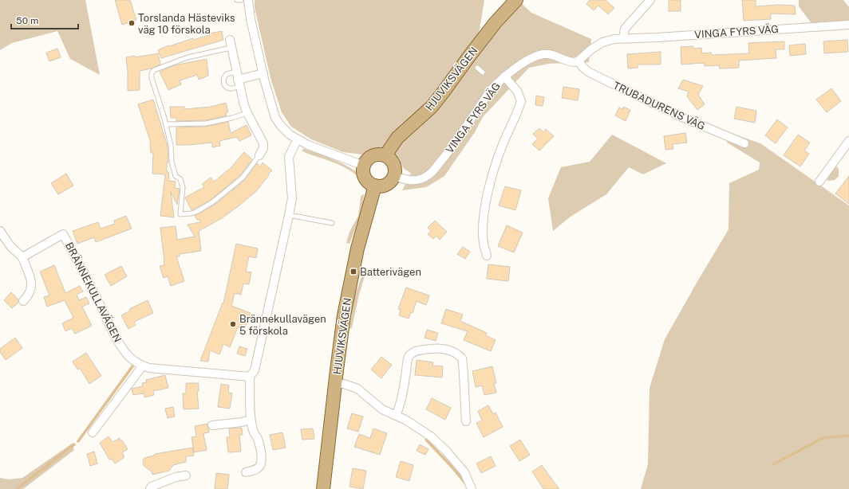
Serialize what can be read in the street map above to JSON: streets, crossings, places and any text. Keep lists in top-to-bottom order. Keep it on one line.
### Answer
{"streets":{"main road":["HJUVIKSVÄGEN"],"street":["VINGA FYRS VÄG","TRUBADURENS VÄG","BRÄNNEKULLAVÄGEN"]},"crossings":[["VINGA FYRS VÄG","HJUVIKSVÄGEN"],["VINGA FYRS VÄG","TRUBADURENS VÄG"]],"places":{"other":["Torslanda Hästeviks väg 10 förskola","Brännekullavägen 5 förskola"],"transit":["Batterivägen"]},"scale_bar":"50 m"}
